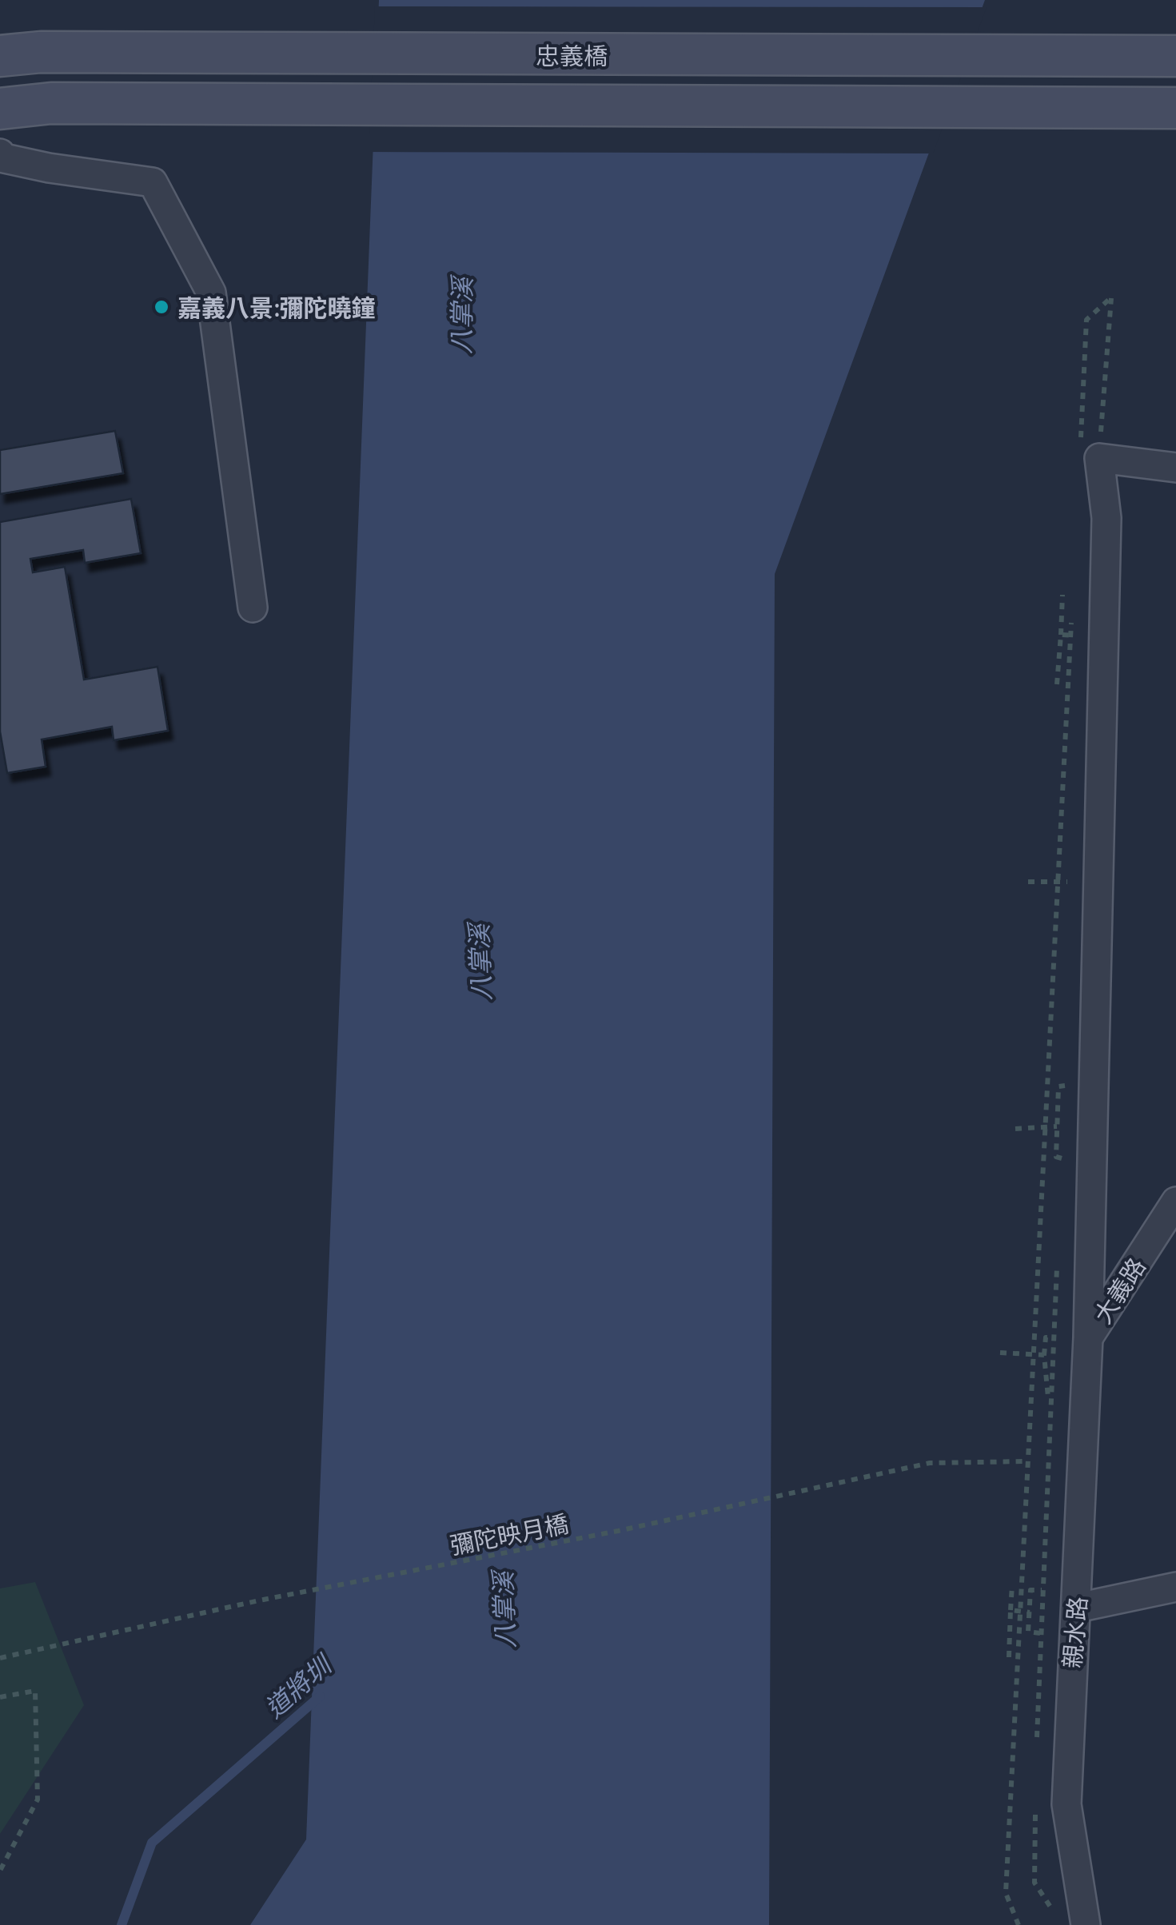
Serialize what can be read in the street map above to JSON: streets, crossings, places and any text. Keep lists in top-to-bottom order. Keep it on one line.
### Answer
{"streets":{"street":["忠義橋","大義路","親水路"],"path":["彌陀映月橋"]},"crossings":[["大義路","親水路"]],"water":["八掌溪","道將圳"],"places":["嘉義八景:彌陀曉鐘"]}
